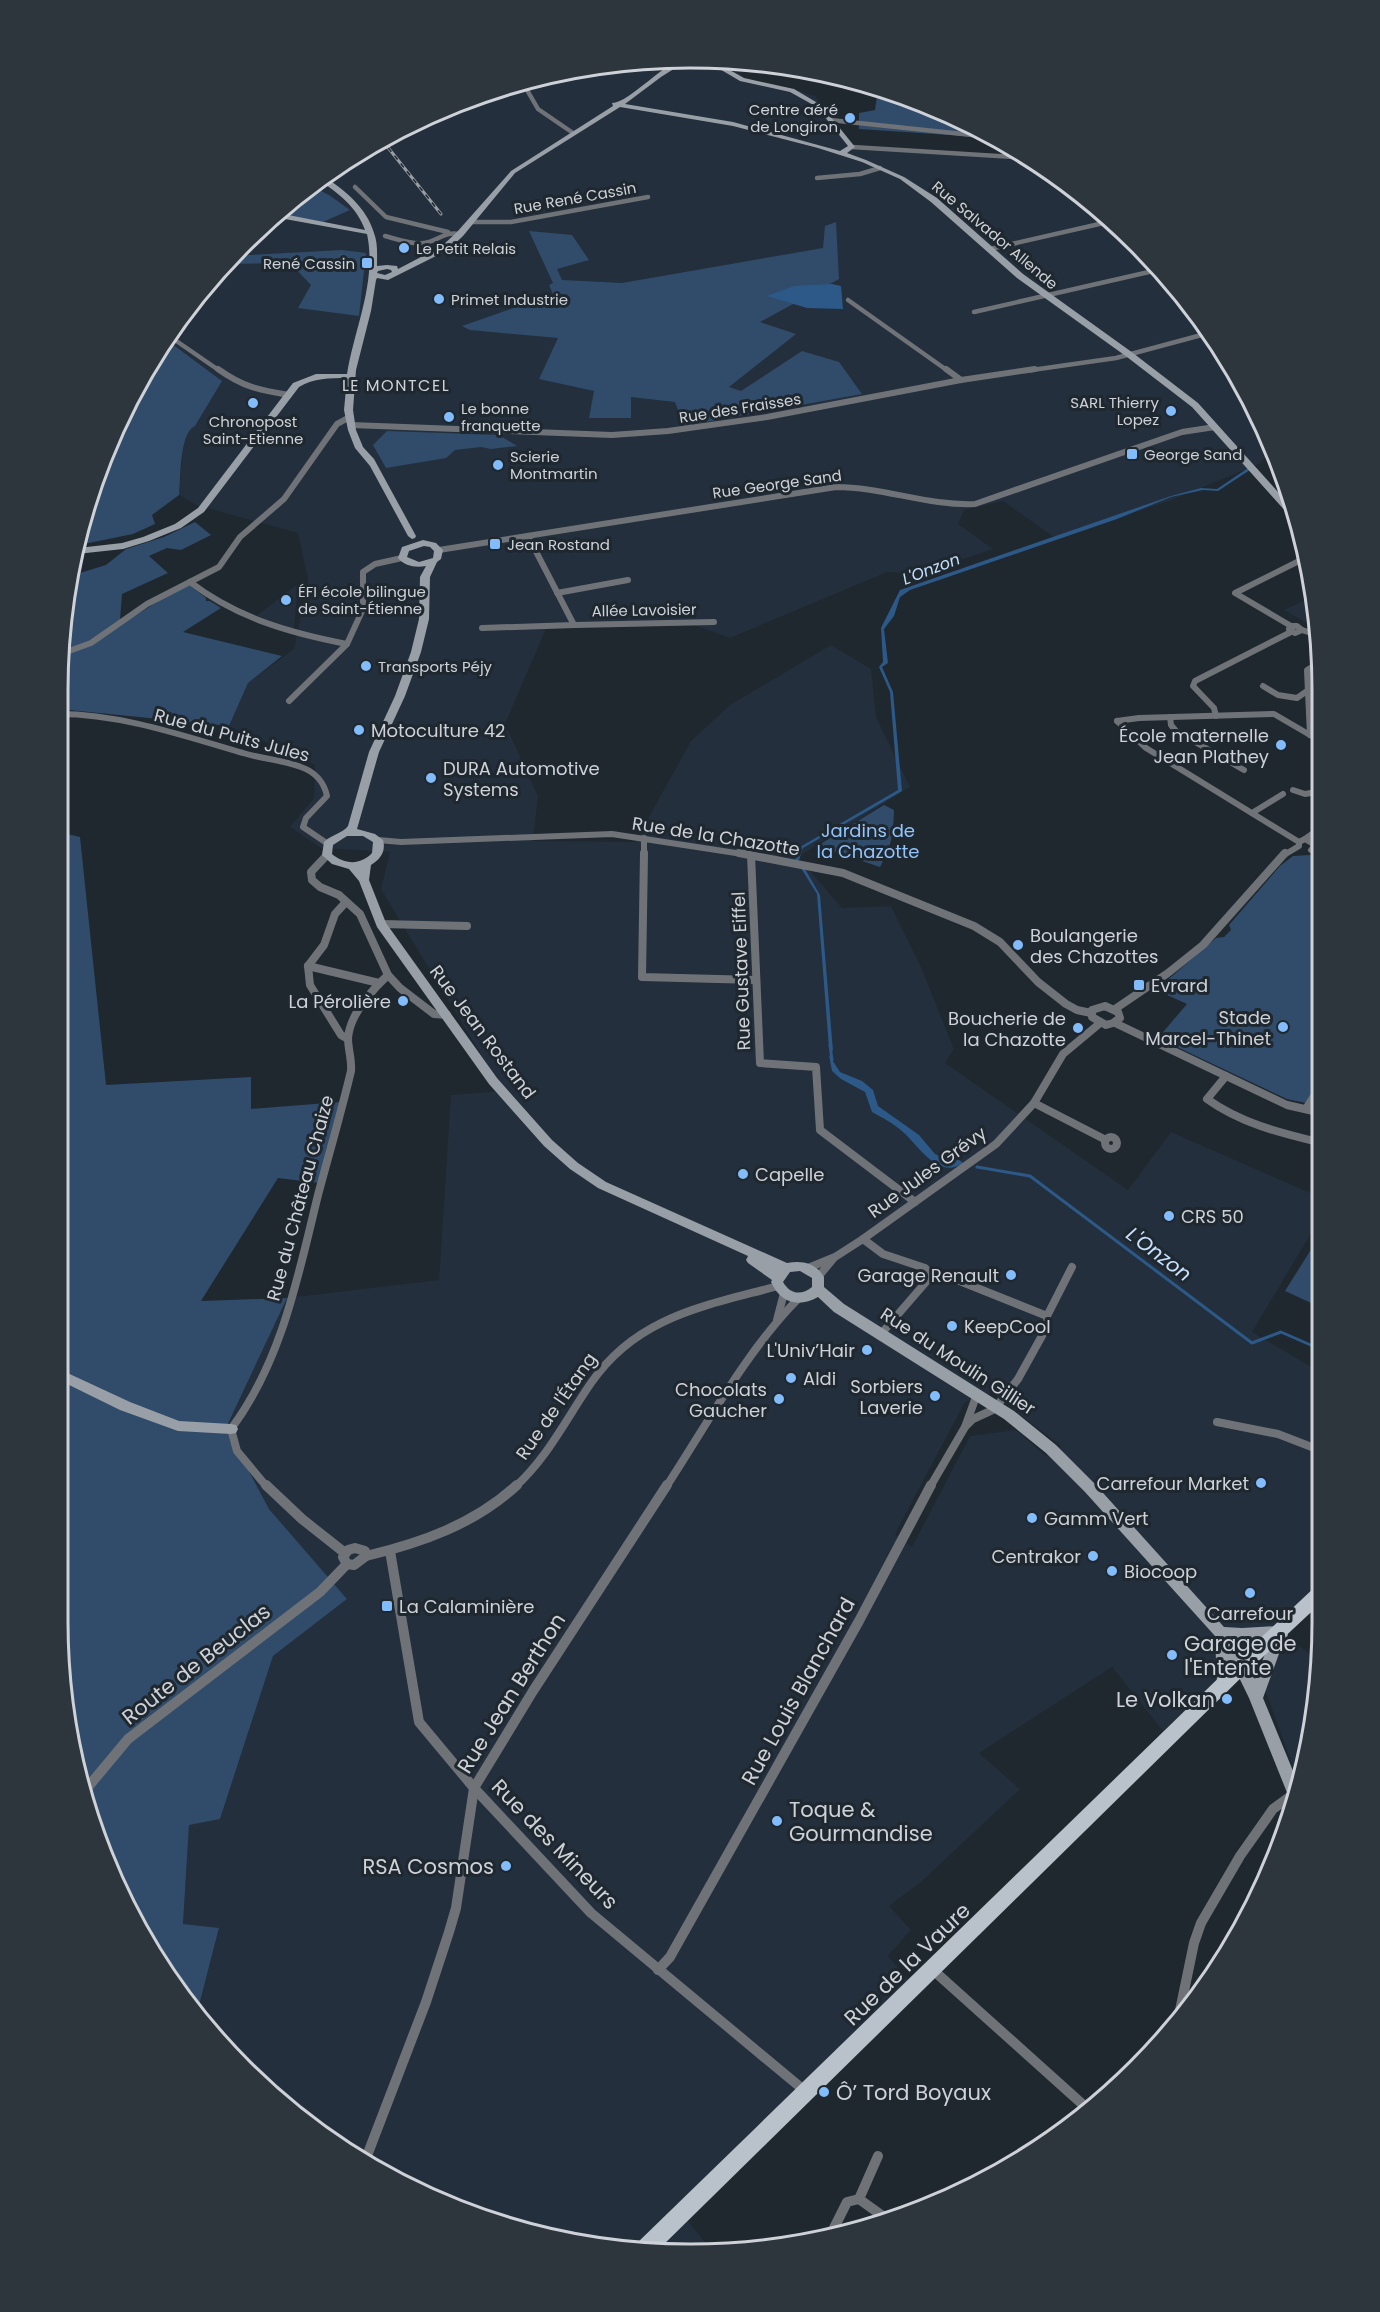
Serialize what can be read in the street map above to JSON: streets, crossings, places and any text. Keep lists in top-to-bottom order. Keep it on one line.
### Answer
{"streets":{"main road":["Rue de la Vaure"],"street":["Rue René Cassin","Rue Salvador Allende","Rue des Fraisses","Rue George Sand","Allée Lavoisier","Rue du Puits Jules","Rue de la Chazotte","Rue Gustave Eiffel","Rue Jean Rostand","Rue Jules Grévy","Rue du Château Chaize","Rue du Moulin Gillier","Rue de l'Étang","Route de Beuclas","Rue Louis Blanchard","Rue Jean Berthon","Rue des Mineurs"]},"crossings":[["Rue Salvador Allende","Rue des Fraisses"],["Rue Salvador Allende","Rue George Sand"],["Rue George Sand","Allée Lavoisier"],["Rue de la Chazotte","Rue Gustave Eiffel"],["Rue Gustave Eiffel","Rue Jules Grévy"],["Rue Jean Rostand","Rue du Moulin Gillier"],["Rue Jean Rostand","Rue de l'Étang"],["Rue du Moulin Gillier","Rue de l'Étang"],["Rue du Moulin Gillier","Rue Louis Blanchard"],["Rue du Moulin Gillier","Rue de la Vaure"],["Rue de l'Étang","Route de Beuclas"],["Rue de l'Étang","Rue des Mineurs"],["Rue Louis Blanchard","Rue des Mineurs"],["Rue Jean Berthon","Rue des Mineurs"],["Rue des Mineurs","Rue de la Vaure"]],"districts":["LE MONTCEL"],"water":["L'Onzon"],"parks":["Jardins de la Chazotte"],"places":{"other":["Centre aéré de Longiron","Le Petit Relais","Primet Industrie","Chronopost Saint-Etienne","SARL Thierry Lopez","Le bonne franquette","Scierie Montmartin","ÉFI école bilingue de Saint-Étienne","Transports Péjy","Motoculture 42","École maternelle Jean Plathey","DURA Automotive Systems","Boulangerie des Chazottes","La Pérolière","Stade Marcel-Thinet","Boucherie de la Chazotte","Capelle","CRS 50","Garage Renault","KeepCool","L'Univ’Hair","Aldi","Sorbiers Laverie","Chocolats Gaucher","Carrefour Market","Gamm Vert","Centrakor","Biocoop","Carrefour","Garage de l'Entente","Le Volkan","Toque & Gourmandise","RSA Cosmos","Ô’ Tord Boyaux"],"transit":["René Cassin","George Sand","Jean Rostand","Evrard","La Calaminière"]}}
